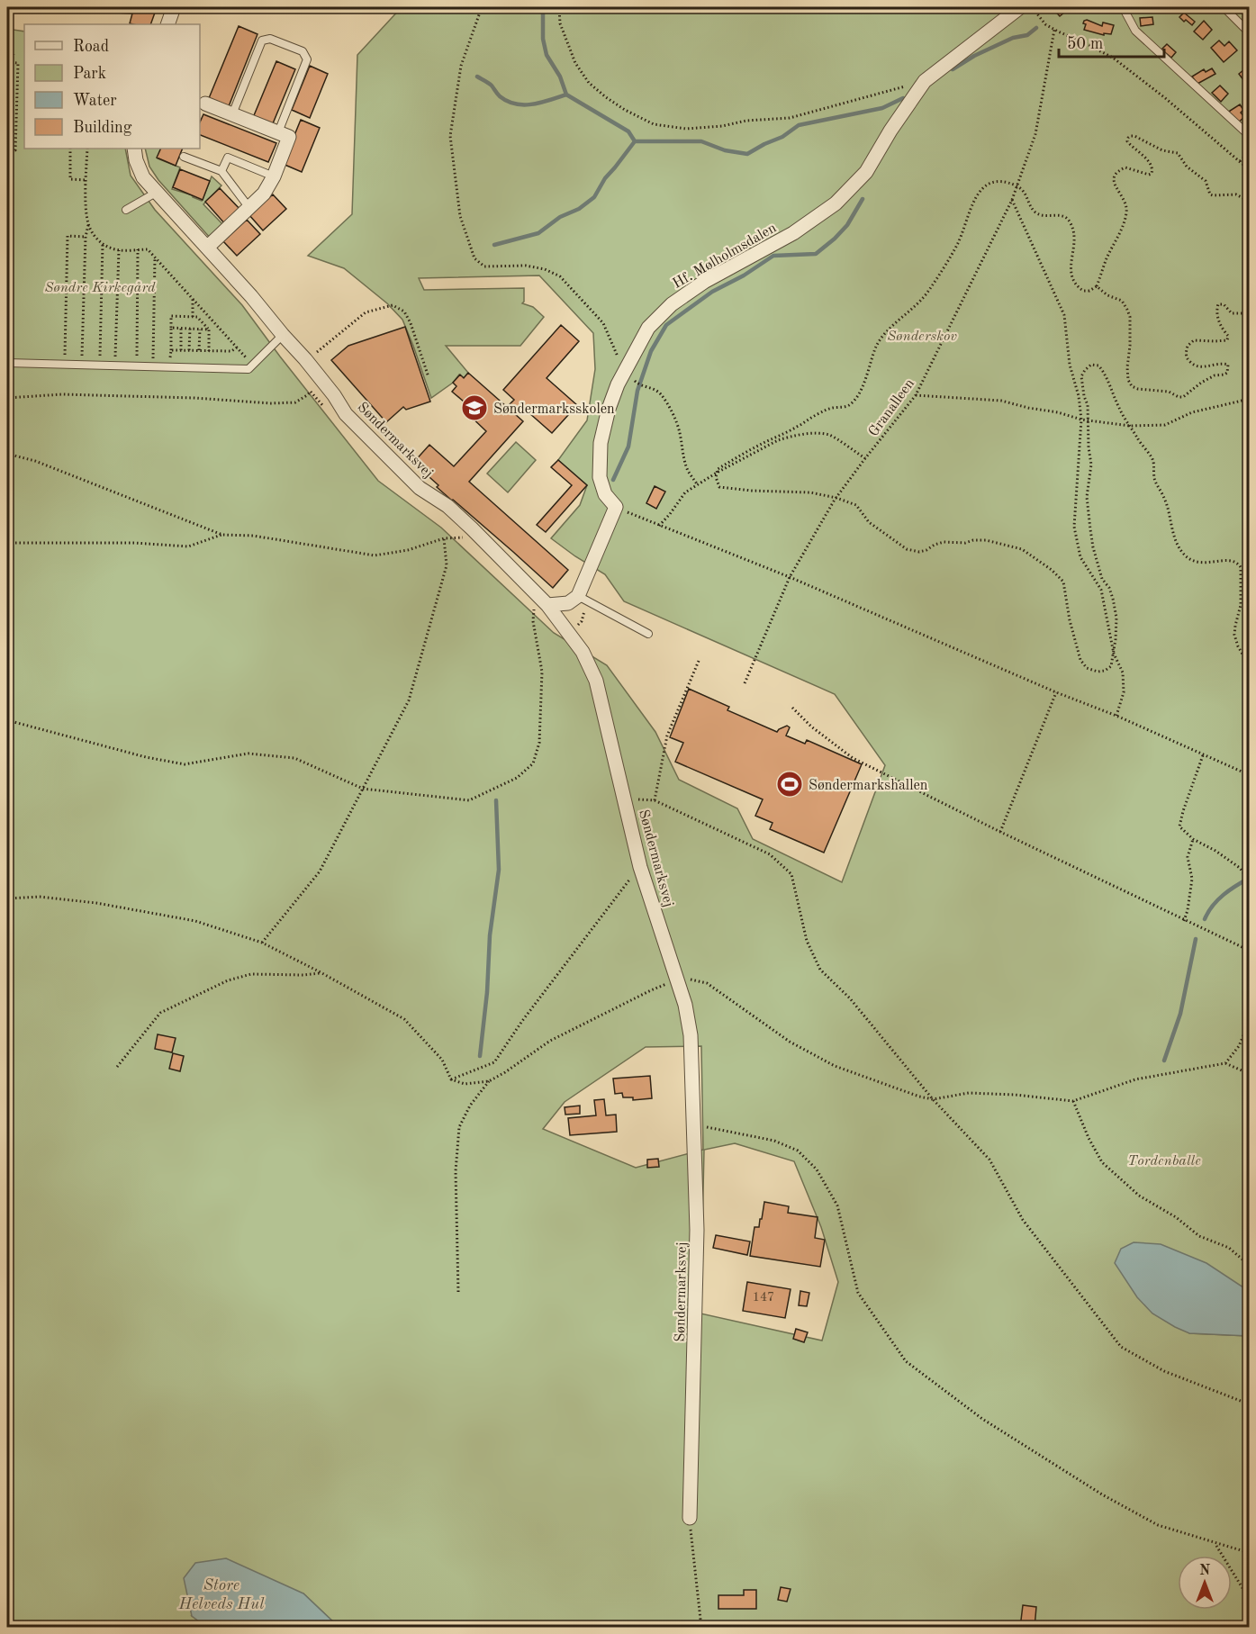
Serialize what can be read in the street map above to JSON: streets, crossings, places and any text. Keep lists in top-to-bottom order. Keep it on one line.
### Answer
{"streets":{"street":["Hf. Mølholmsdalen","Søndermarksvej"],"path":["Granalleen"]},"water":["Store Helveds Hul"],"parks":["Søndre Kirkegård","Sønderskov","Tordenballe"],"places":{"school or university":["Søndermarksskolen"],"sports":["Søndermarkshallen"]},"house_numbers":["147"],"legend":["Road","Park","Water","Building"],"scale_bar":"50 m","north":"top"}
